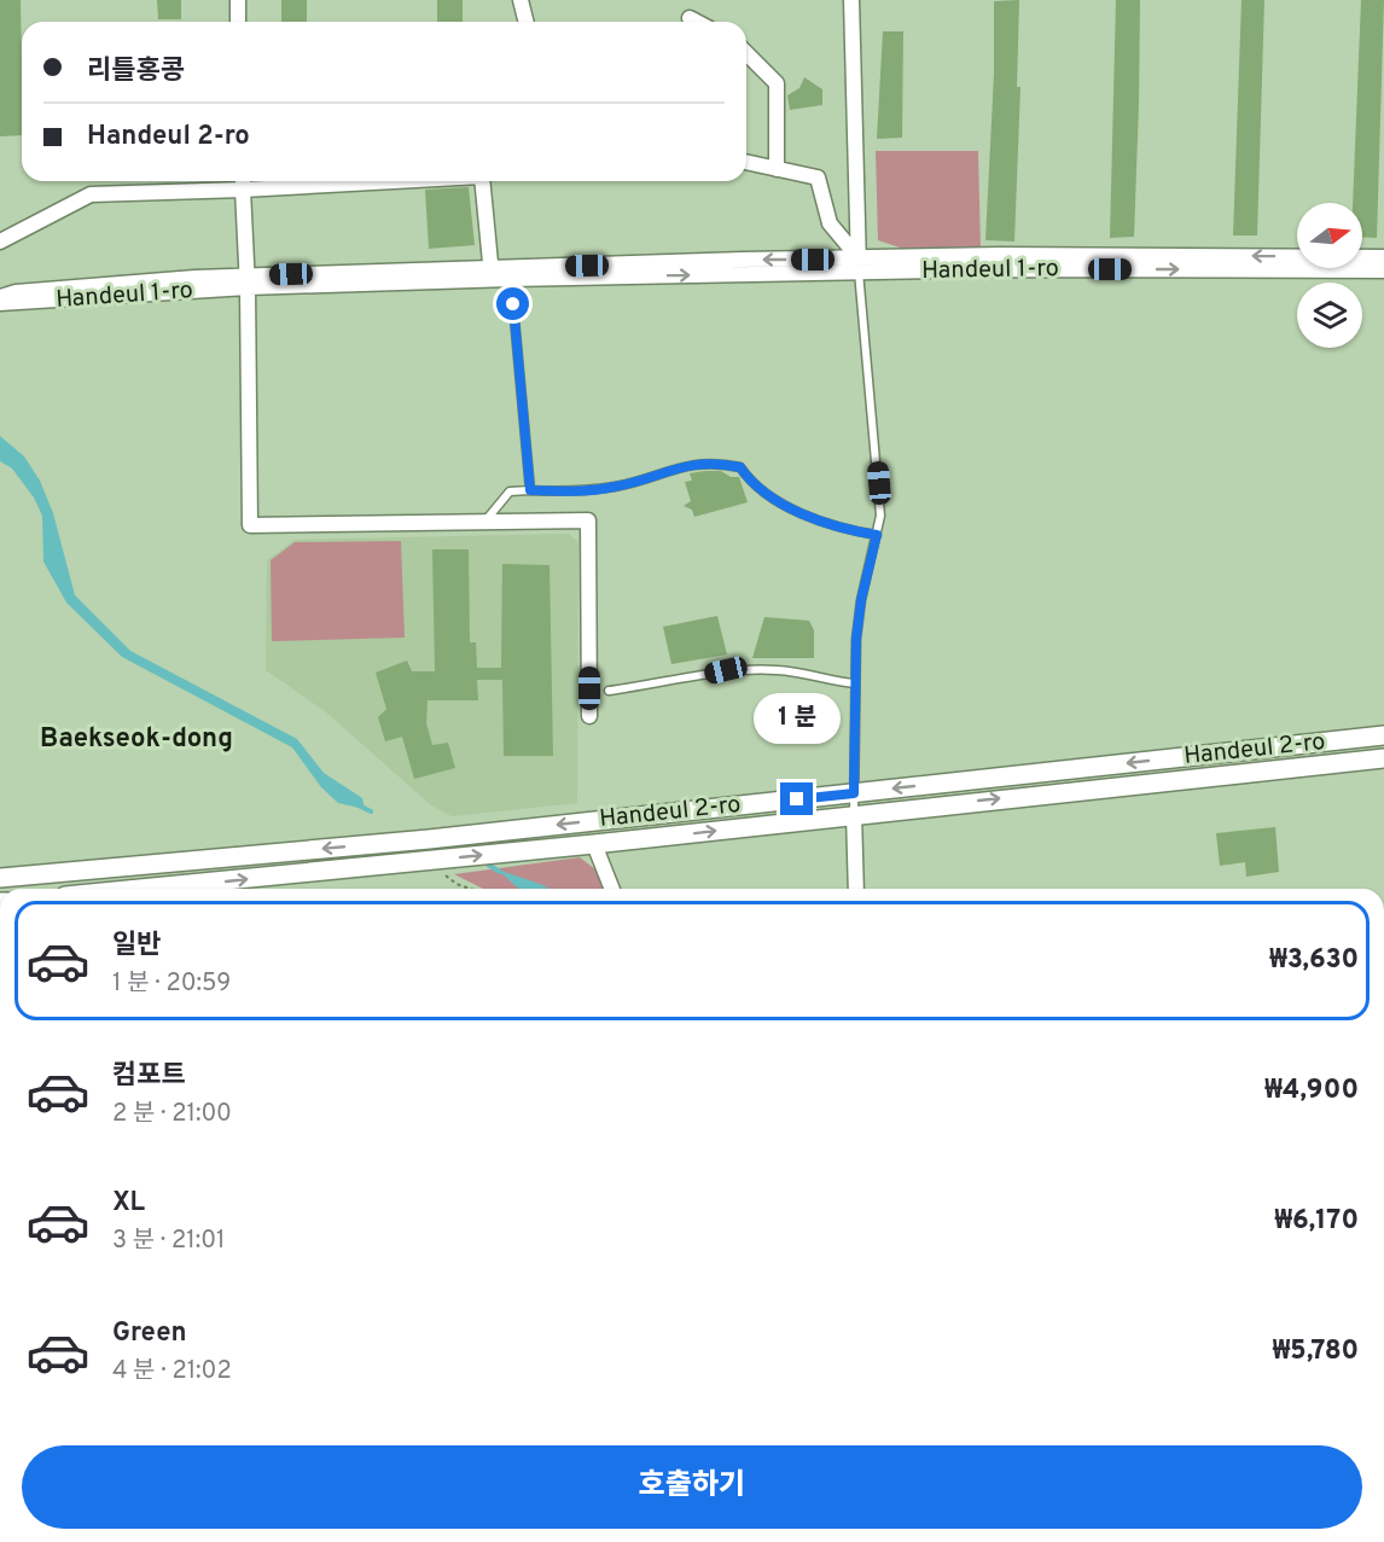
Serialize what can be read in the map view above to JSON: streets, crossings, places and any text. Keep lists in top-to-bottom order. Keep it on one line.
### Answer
{"streets":{"street":["Handeul 1-ro","Handeul 2-ro"]},"districts":["Baekseok-dong"],"north":"right","page":{"banner":["리틀홍콩","Handeul 2-ro"],"bubble":"1 분","list":[{"name":"일반","note":"1 분 · 20:59","value":"₩3,630"},{"name":"컴포트","note":"2 분 · 21:00","value":"₩4,900"},{"name":"XL","note":"3 분 · 21:01","value":"₩6,170"},{"name":"Green","note":"4 분 · 21:02","value":"₩5,780"}],"buttons":"호출하기"}}
